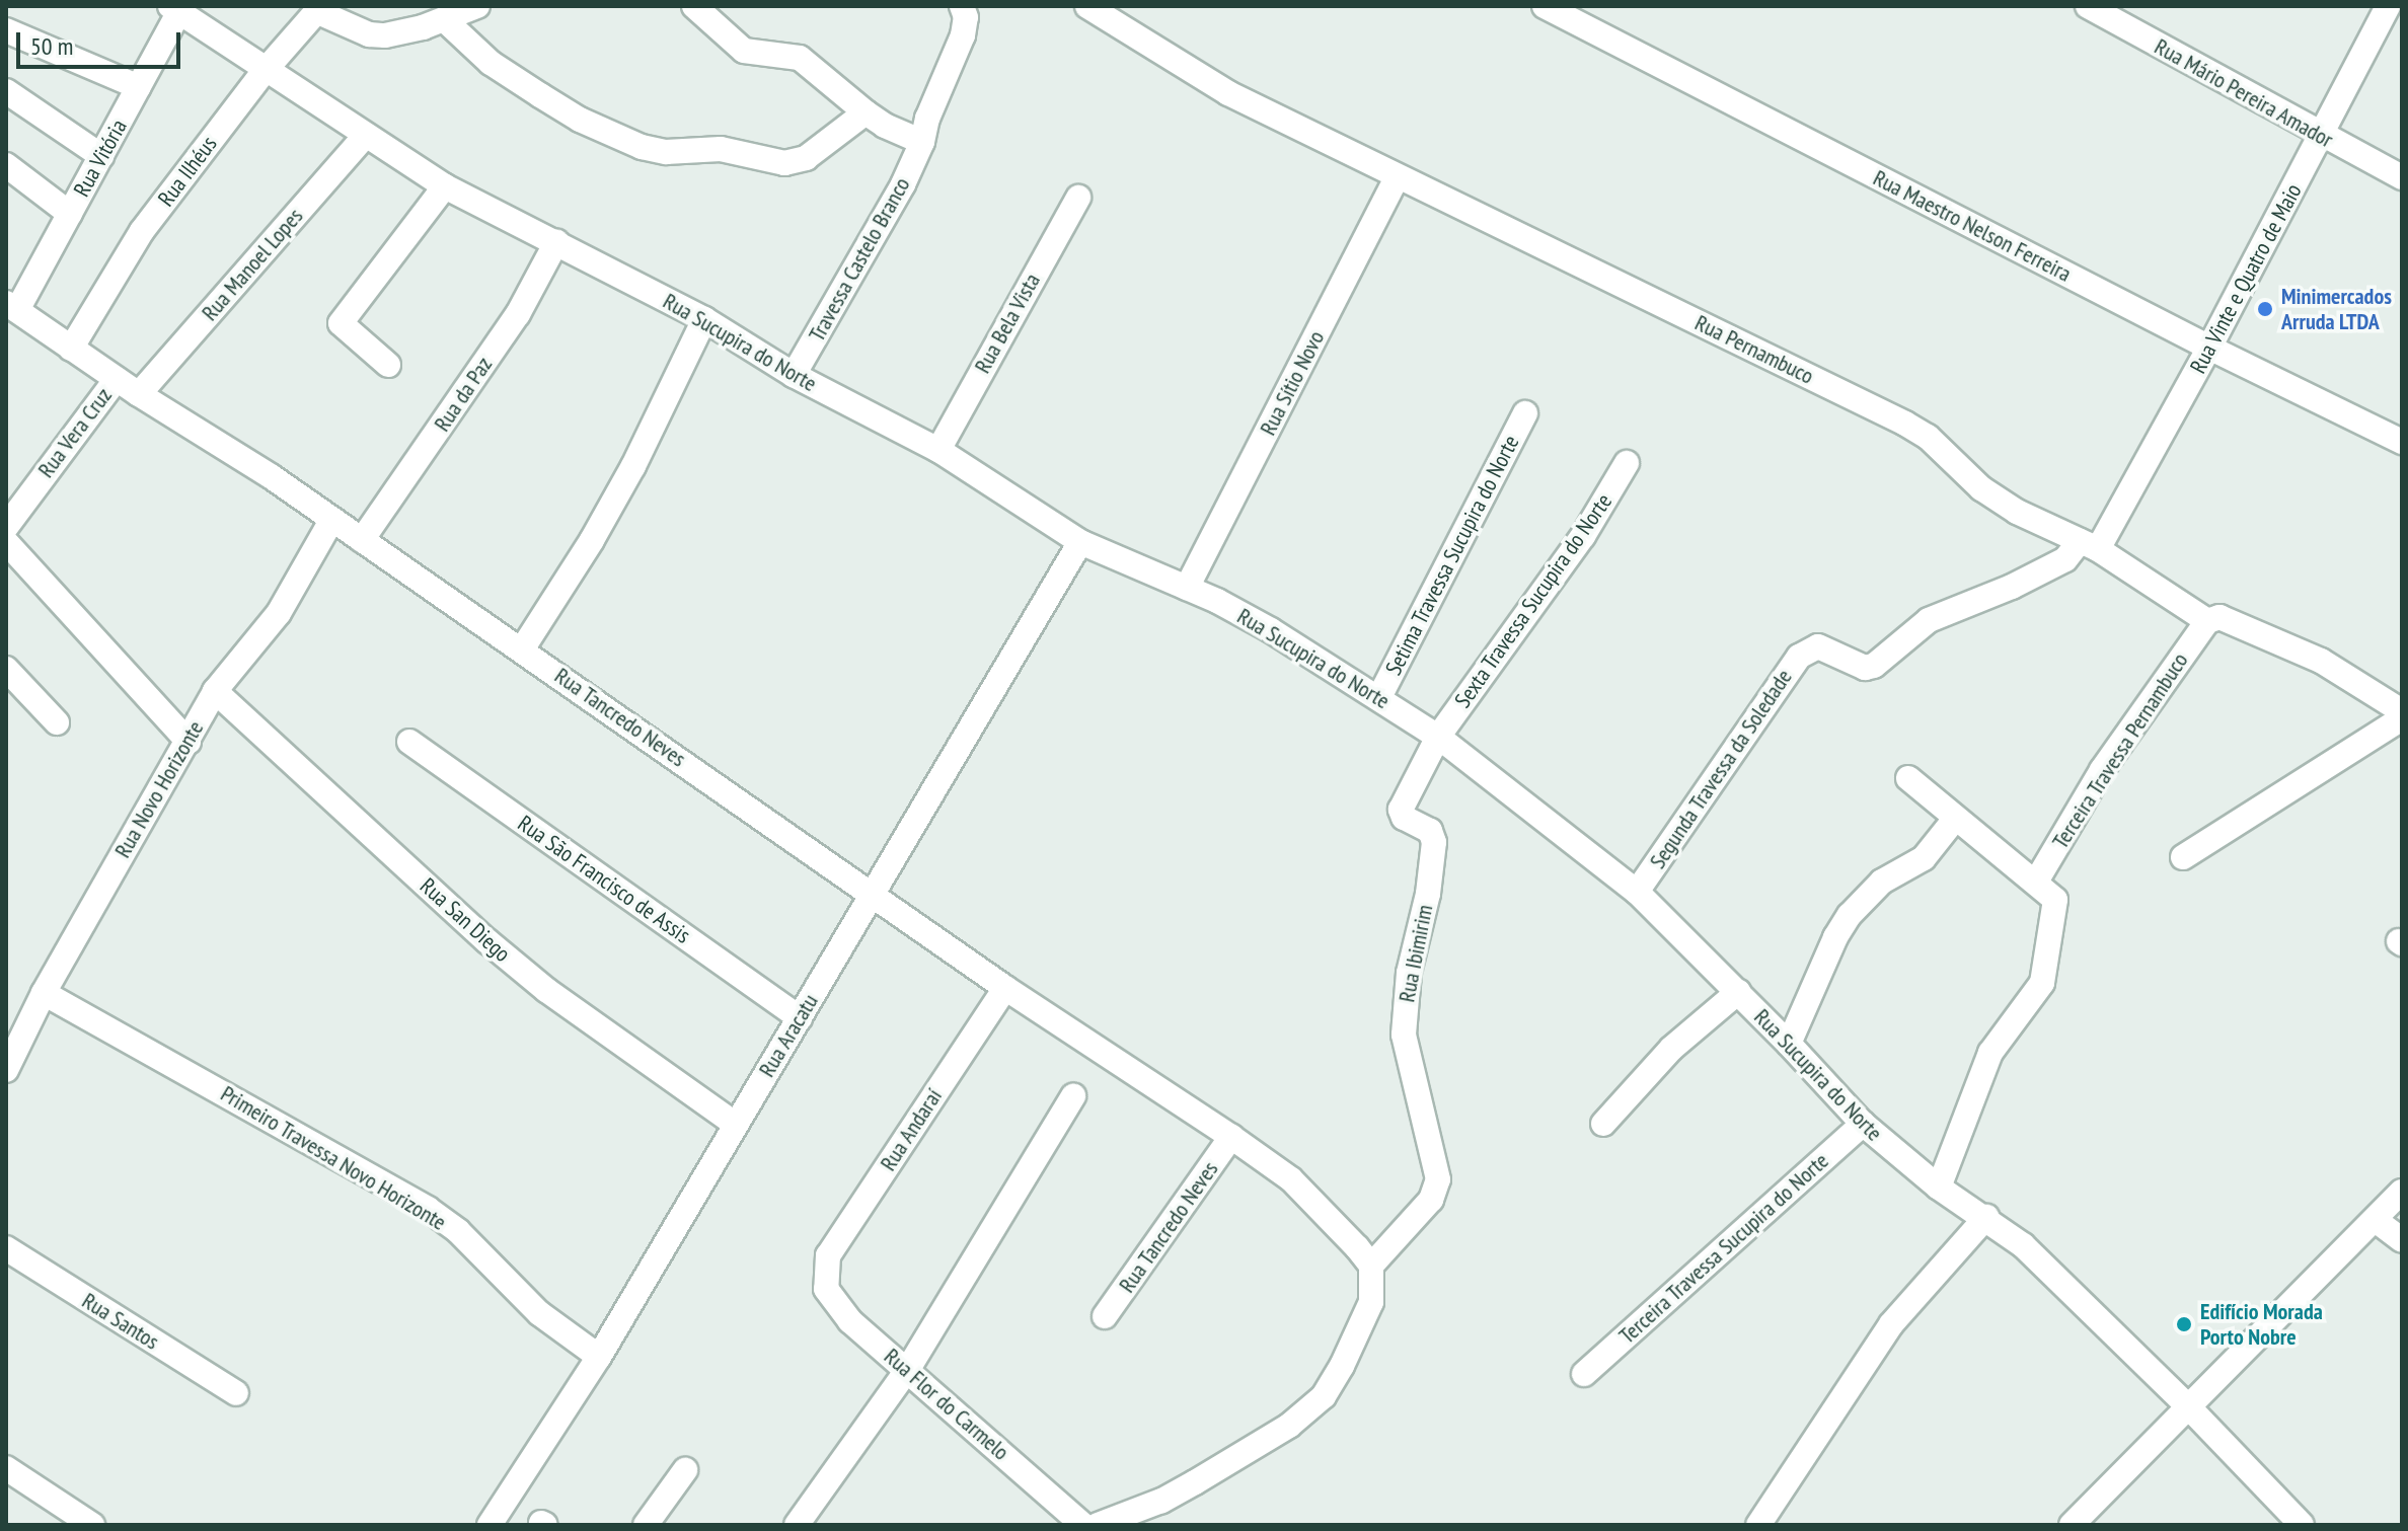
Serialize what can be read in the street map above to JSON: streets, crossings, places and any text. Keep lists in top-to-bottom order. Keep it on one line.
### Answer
{"streets":{"street":["Rua Mário Pereira Amador","Rua Vitória","Rua Ilhéus","Rua Maestro Nelson Ferreira","Travessa Castelo Branco","Rua Manoel Lopes","Rua Vinte e Quatro de Maio","Rua Bela Vista","Rua Sucupira do Norte","Rua Pernambuco","Rua Sítio Novo","Rua da Paz","Rua Vera Cruz","Setima Travessa Sucupira do Norte","Sexta Travessa Sucupira do Norte","Rua Tancredo Neves","Terceira Travessa Pernambuco","Segunda Travessa da Soledade","Rua Novo Horizonte","Rua São Francisco de Assis","Rua San Diego","Rua Ibimirim","Rua Aracatu","Rua Andaraí","Primeiro Travessa Novo Horizonte","Terceira Travessa Sucupira do Norte","Rua Santos","Rua Flor do Carmelo"]},"crossings":[["Rua Mário Pereira Amador","Rua Vinte e Quatro de Maio"],["Rua Vitória","Rua Sucupira do Norte"],["Rua Vitória","Rua Tancredo Neves"],["Rua Ilhéus","Rua Sucupira do Norte"],["Rua Ilhéus","Rua Tancredo Neves"],["Rua Maestro Nelson Ferreira","Rua Vinte e Quatro de Maio"],["Travessa Castelo Branco","Rua Sucupira do Norte"],["Rua Manoel Lopes","Rua Sucupira do Norte"],["Rua Manoel Lopes","Rua Tancredo Neves"],["Rua Vinte e Quatro de Maio","Rua Pernambuco"],["Rua Vinte e Quatro de Maio","Segunda Travessa da Soledade"],["Rua Bela Vista","Rua Sucupira do Norte"],["Rua Sucupira do Norte","Rua Sítio Novo"],["Rua Sucupira do Norte","Rua da Paz"],["Rua Sucupira do Norte","Setima Travessa Sucupira do Norte"],["Rua Sucupira do Norte","Sexta Travessa Sucupira do Norte"],["Rua Sucupira do Norte","Segunda Travessa da Soledade"],["Rua Sucupira do Norte","Rua Ibimirim"],["Rua Sucupira do Norte","Rua Aracatu"],["Rua Sucupira do Norte","Terceira Travessa Sucupira do Norte"],["Rua Pernambuco","Rua Sítio Novo"],["Rua Pernambuco","Terceira Travessa Pernambuco"],["Rua da Paz","Rua Tancredo Neves"],["Rua Vera Cruz","Rua Tancredo Neves"],["Sexta Travessa Sucupira do Norte","Rua Ibimirim"],["Rua Tancredo Neves","Rua Novo Horizonte"],["Rua Tancredo Neves","Rua Ibimirim"],["Rua Tancredo Neves","Rua Aracatu"],["Rua Tancredo Neves","Rua Andaraí"],["Rua Novo Horizonte","Rua San Diego"],["Rua Novo Horizonte","Primeiro Travessa Novo Horizonte"],["Rua São Francisco de Assis","Rua Aracatu"],["Rua San Diego","Rua Aracatu"],["Rua Aracatu","Primeiro Travessa Novo Horizonte"],["Rua Andaraí","Rua Flor do Carmelo"]],"places":["Minimercados Arruda LTDA","Edifício Morada Porto Nobre"],"scale_bar":"50 m"}
